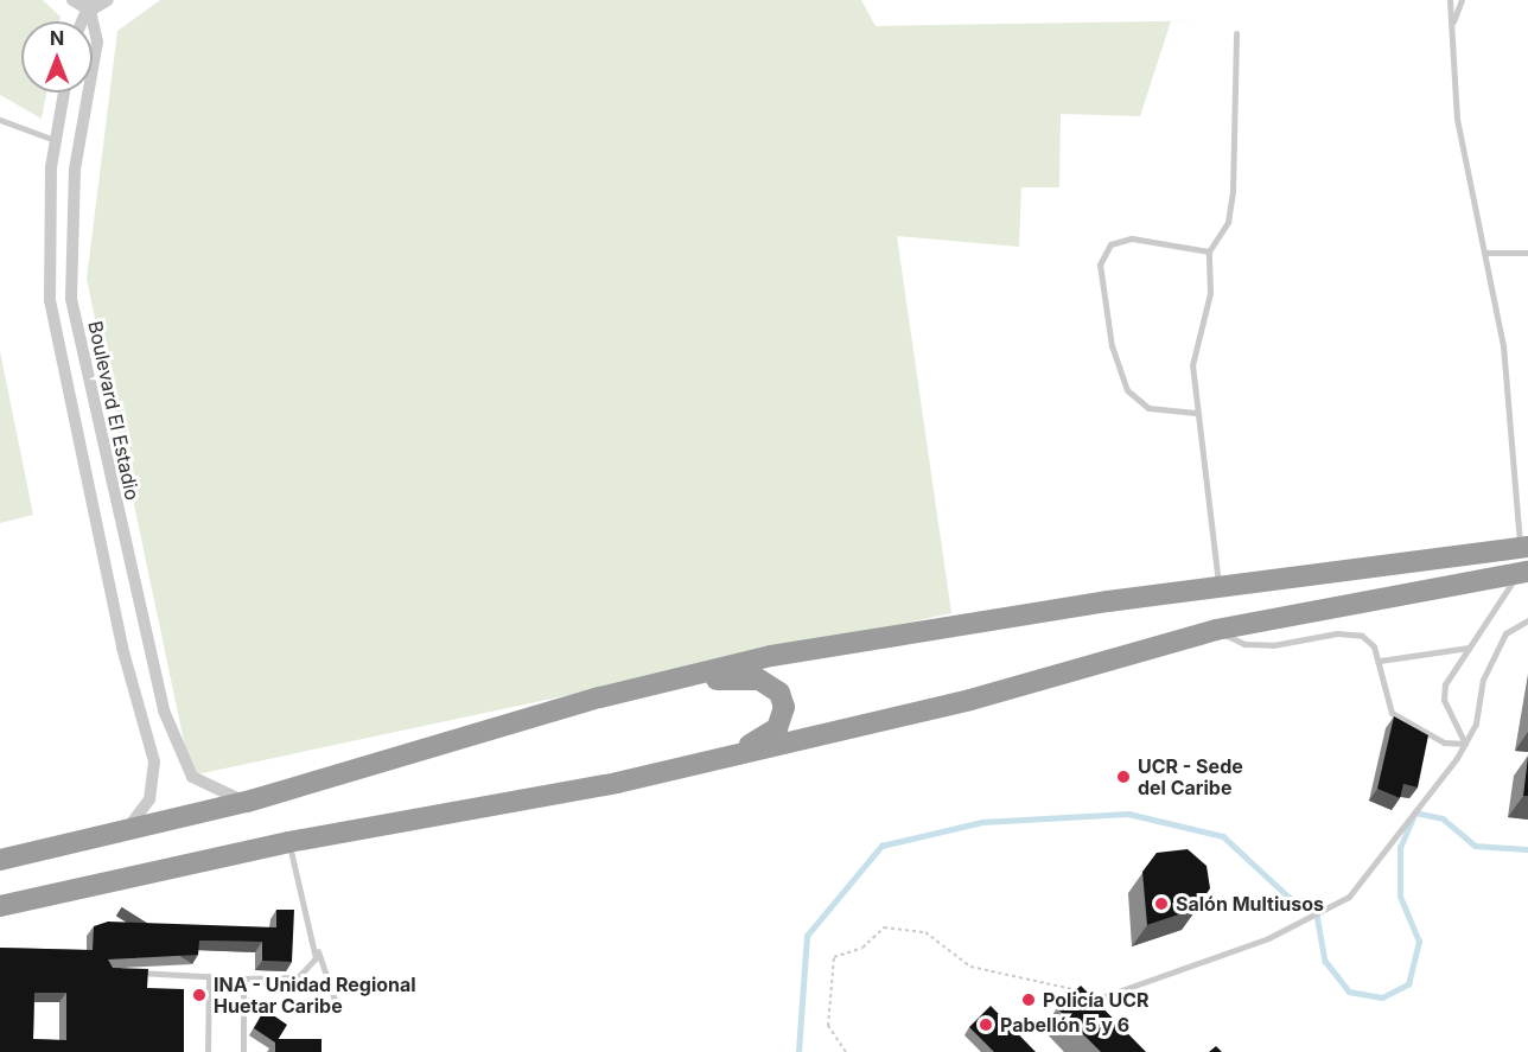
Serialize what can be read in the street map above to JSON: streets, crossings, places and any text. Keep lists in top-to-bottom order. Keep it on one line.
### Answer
{"streets":{"street":["Boulevard El Estadio"]},"places":["UCR - Sede del Caribe","Salón Multiusos","INA - Unidad Regional Huetar Caribe","Policía UCR","Pabellón 5 y 6"],"north":"top"}
